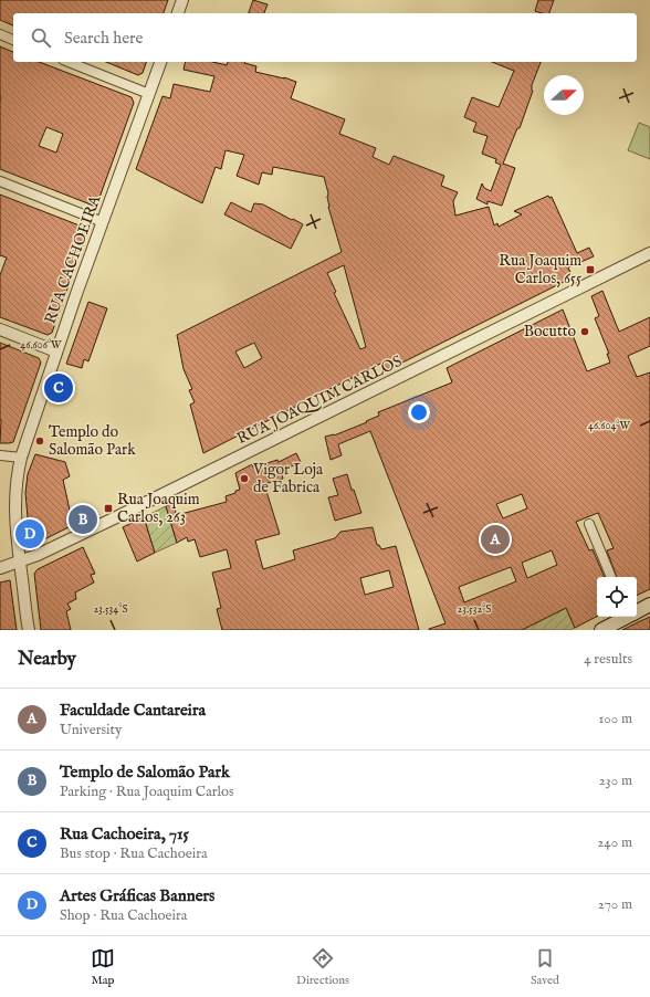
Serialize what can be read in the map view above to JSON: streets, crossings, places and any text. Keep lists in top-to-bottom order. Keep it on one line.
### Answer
{"streets":{"street":["RUA CACHOEIRA","RUA JOAQUIM CARLOS"]},"crossings":[["RUA CACHOEIRA","RUA JOAQUIM CARLOS"]],"places":{"transit":["Rua Joaquim Carlos, 655","Rua Joaquim Carlos, 263"],"other":["Bocutto","Templo do Salomão Park","Vigor Loja de Fabrica"]},"north":"right","page":{"search":"Search here","pins":["C","B","D","A"],"heading":["Nearby","4 results"],"list":[{"mark":"A","name":"Faculdade Cantareira","note":"University","value":"100 m"},{"mark":"B","name":"Templo de Salomão Park","note":"Parking · Rua Joaquim Carlos","value":"230 m"},{"mark":"C","name":"Rua Cachoeira, 715","note":"Bus stop · Rua Cachoeira","value":"240 m"},{"mark":"D","name":"Artes Gráficas Banners","note":"Shop · Rua Cachoeira","value":"270 m"}],"nav":["Map","Directions","Saved"]},"coordinates":["46.606°W","46.604°W","23.534°S","23.532°S"]}
